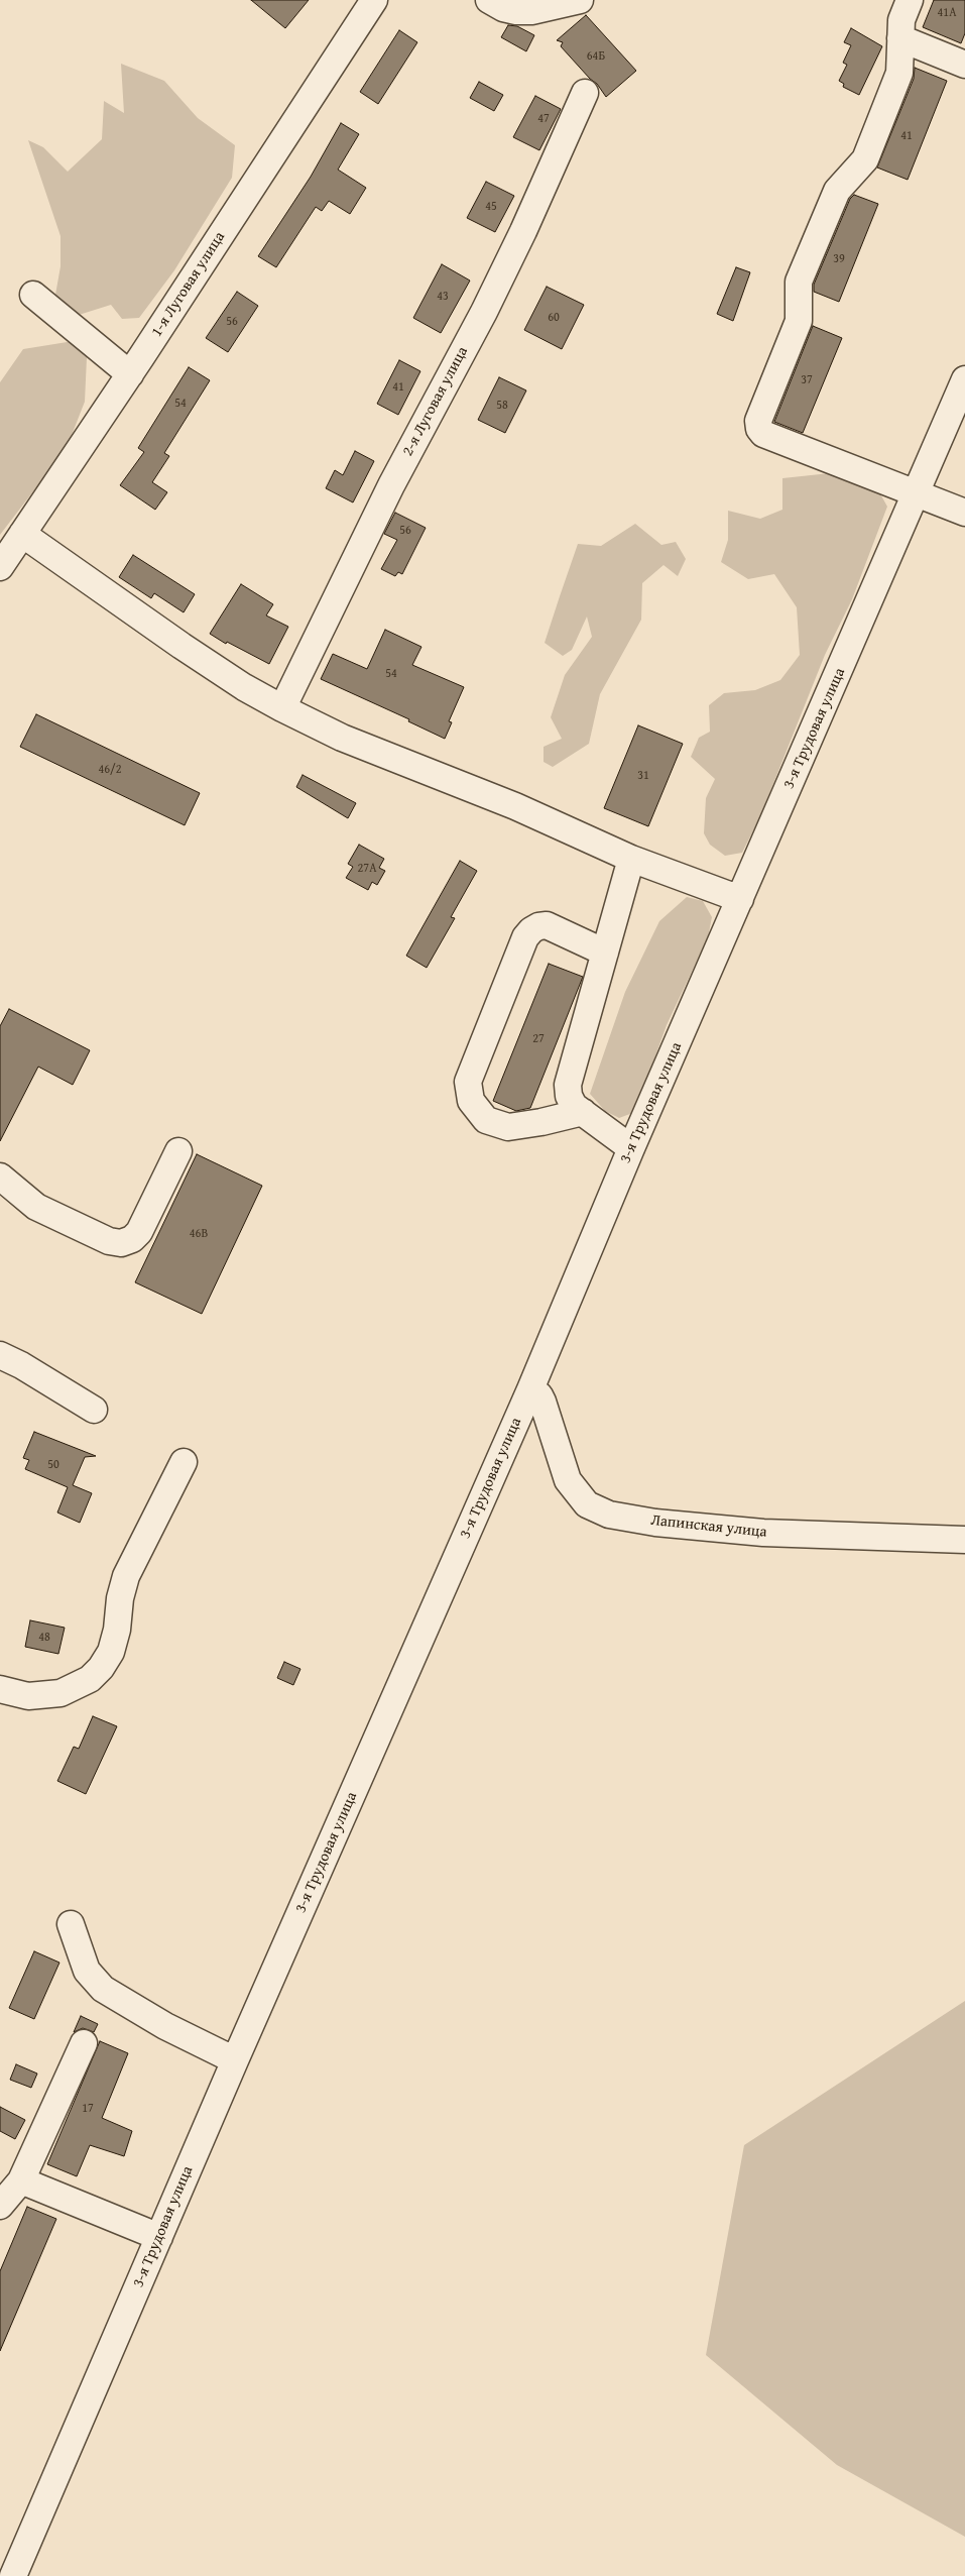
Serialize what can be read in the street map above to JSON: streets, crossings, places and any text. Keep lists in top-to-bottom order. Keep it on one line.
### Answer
{"streets":{"street":["1-я Луговая улица","2-я Луговая улица","3-я Трудовая улица","Лапинская улица"]},"crossings":[["3-я Трудовая улица","Лапинская улица"]],"house_numbers":["41А","64Б","47","41","45","39","43","60","56","37","41","54","58","56","54","46/2","31","27А","27","46В","50","48","17"]}
